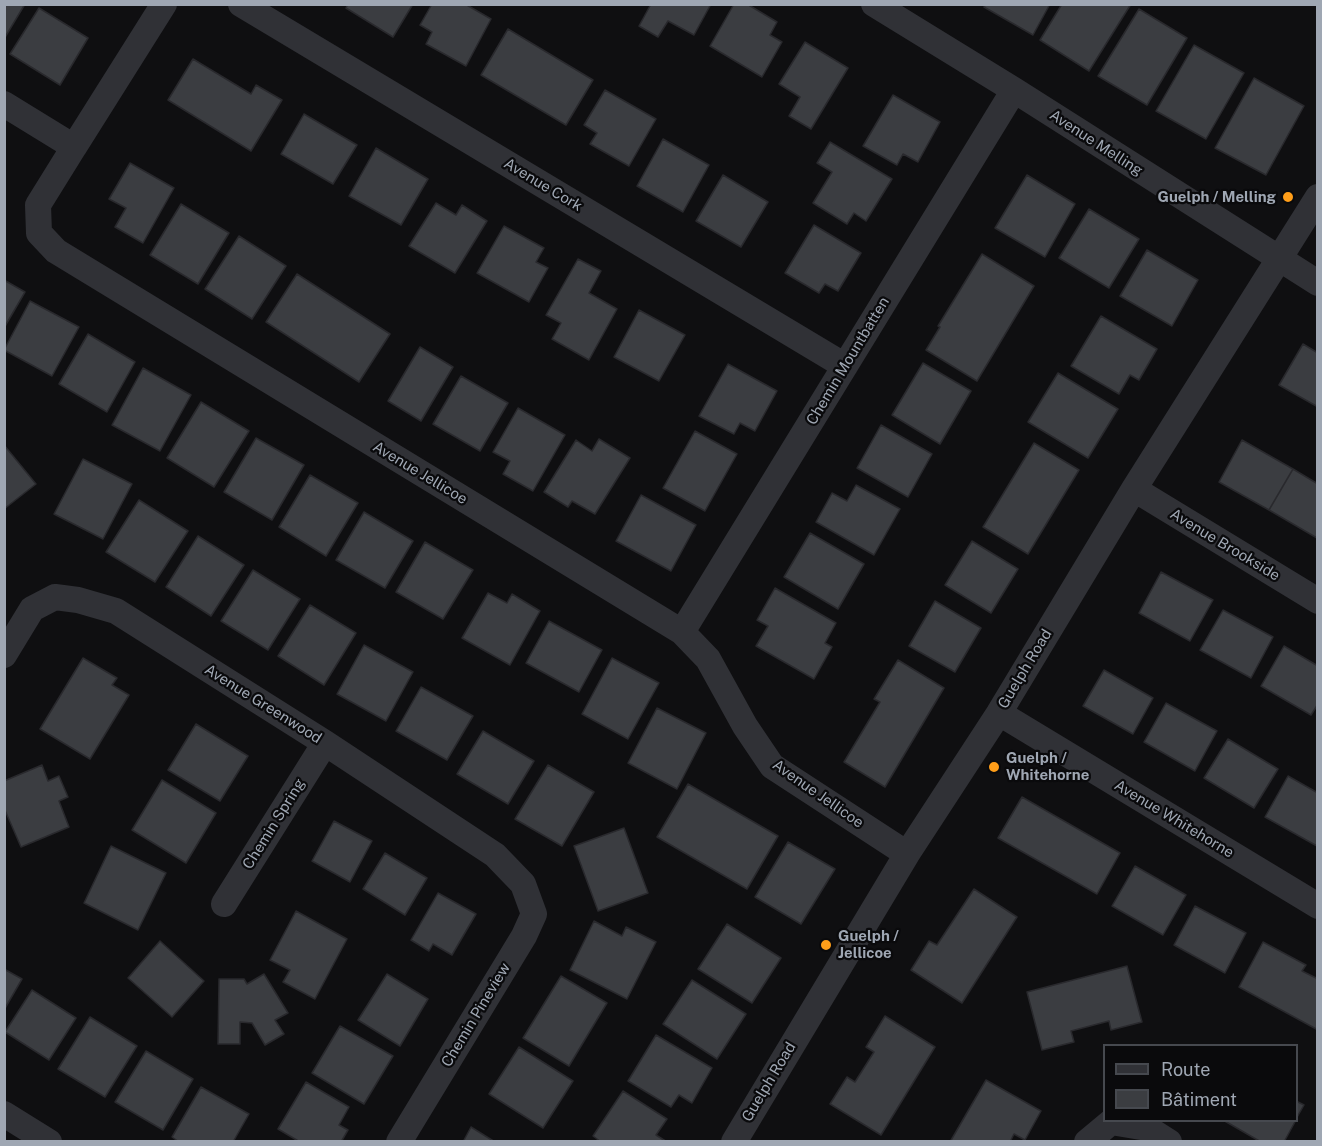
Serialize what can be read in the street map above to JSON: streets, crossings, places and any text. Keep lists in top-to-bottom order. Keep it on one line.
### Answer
{"streets":{"street":["Avenue Melling","Avenue Cork","Chemin Mountbatten","Avenue Jellicoe","Avenue Brookside","Guelph Road","Avenue Greenwood","Avenue Whitehorne","Chemin Spring","Chemin Pineview"]},"crossings":[["Avenue Melling","Chemin Mountbatten"],["Avenue Melling","Guelph Road"],["Avenue Cork","Chemin Mountbatten"],["Chemin Mountbatten","Avenue Jellicoe"],["Avenue Jellicoe","Guelph Road"],["Avenue Brookside","Guelph Road"],["Guelph Road","Avenue Whitehorne"],["Avenue Greenwood","Chemin Spring"],["Avenue Greenwood","Chemin Pineview"]],"places":["Guelph / Melling","Guelph / Whitehorne","Guelph / Jellicoe"],"legend":["Route","Bâtiment"]}
